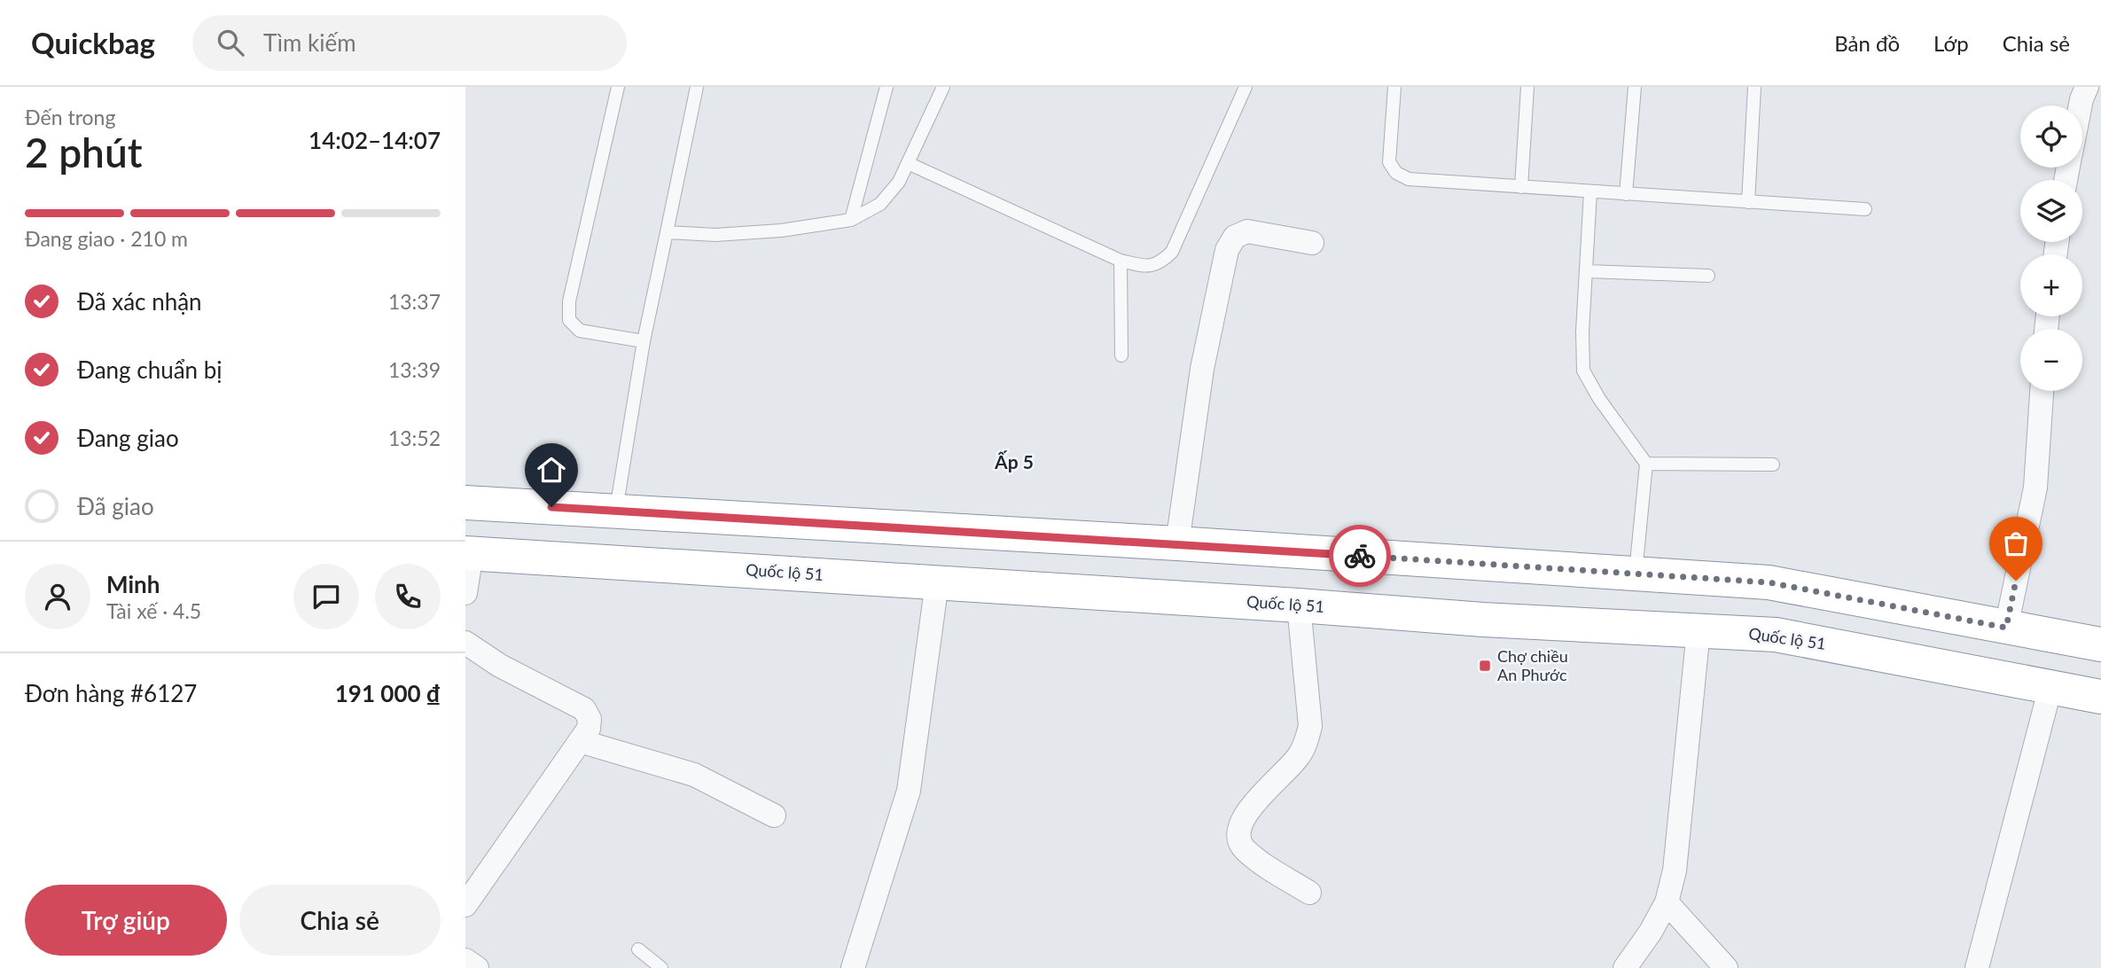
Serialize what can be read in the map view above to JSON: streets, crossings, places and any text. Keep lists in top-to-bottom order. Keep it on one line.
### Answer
{"streets":{"highway":["Quốc lộ 51"]},"districts":["Ấp 5"],"places":{"transit":["Chợ chiều An Phước"]},"page":{"header":"Quickbag","search":"Tìm kiếm","nav":["Bản đồ","Lớp","Chia sẻ"],"heading":["2 phút","Đến trong","14:02–14:07"],"panel":["Minh","Tài xế · 4.5","Đơn hàng #6127","191 000 ₫"],"map_buttons":["+","−"],"bar":"Đang giao · 210 m","list":[["Đã xác nhận","13:37"],["Đang chuẩn bị","13:39"],["Đang giao","13:52"],"Đã giao"],"buttons":["Trợ giúp","Chia sẻ"]}}
